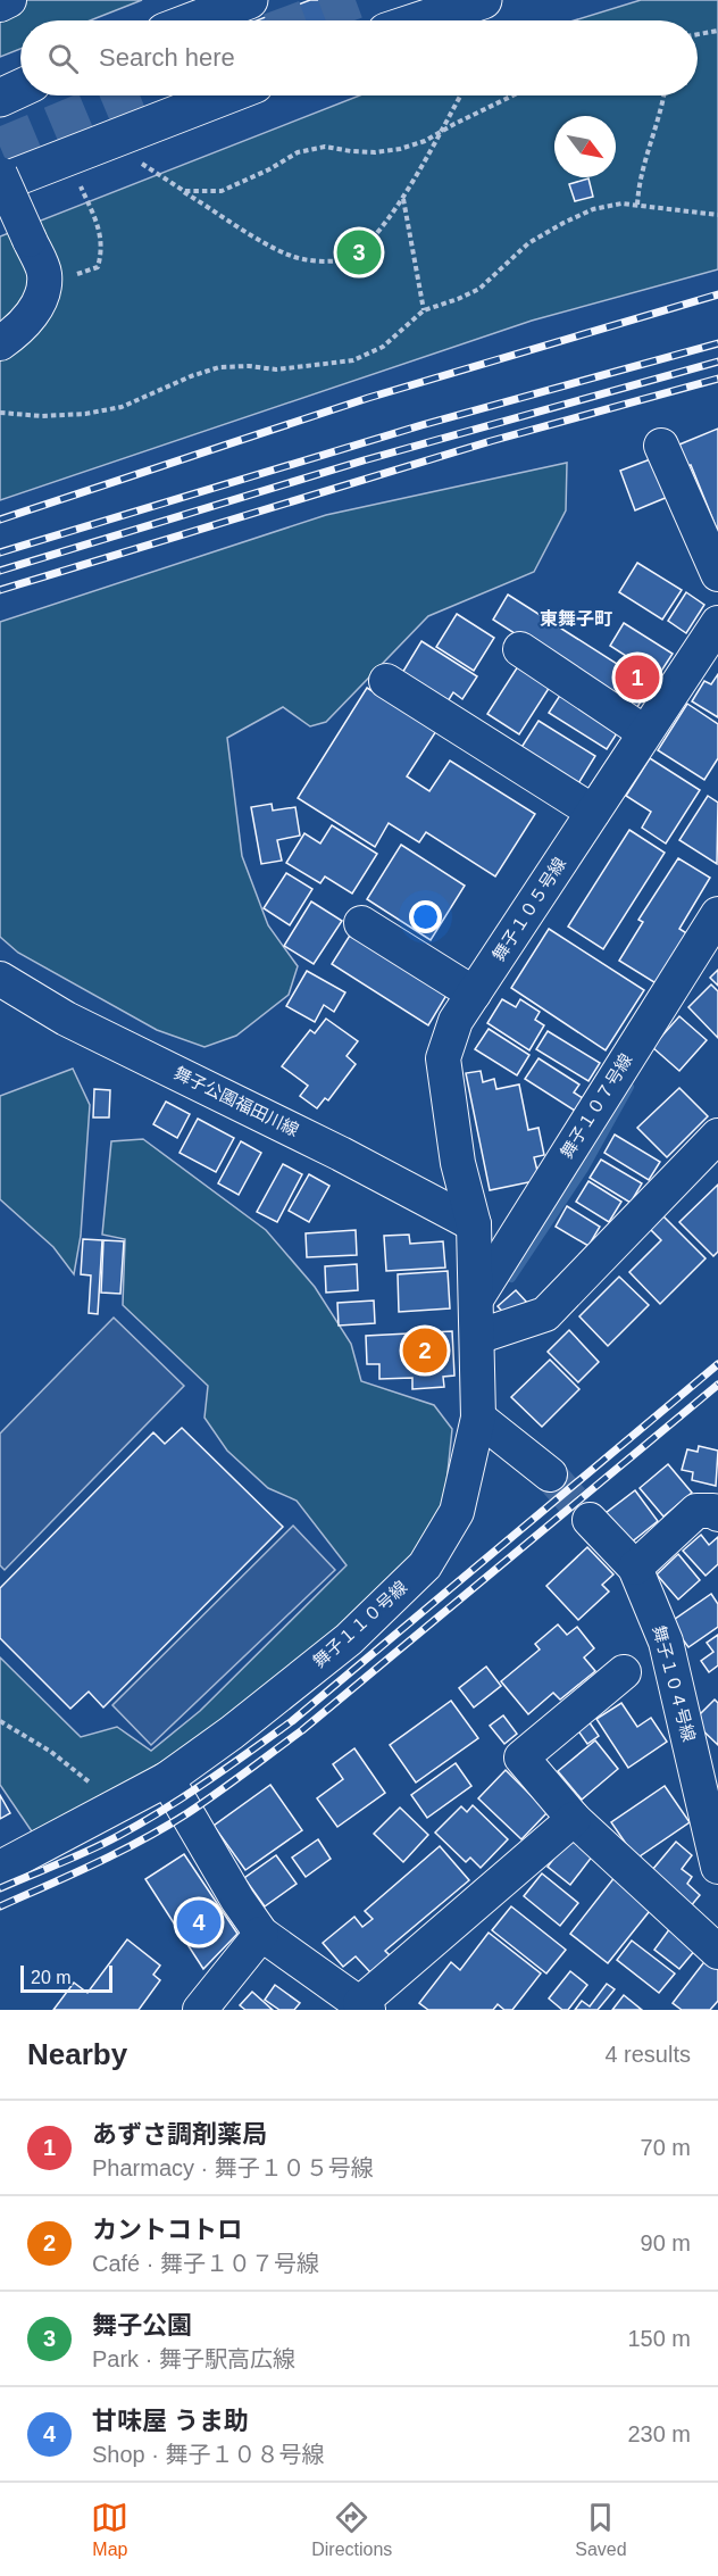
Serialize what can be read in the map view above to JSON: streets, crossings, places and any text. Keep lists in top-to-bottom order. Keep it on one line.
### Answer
{"streets":{"street":["舞子１０５号線","舞子公園福田川線","舞子１０７号線","舞子１１０号線","舞子１０４号線"]},"crossings":[["舞子１０５号線","舞子公園福田川線"],["舞子１０５号線","舞子１０７号線"],["舞子１０５号線","舞子１１０号線"]],"districts":["東舞子町"],"scale_bar":"20 m","north":"bottom right","page":{"search":"Search here","pins":["3","1","2","4"],"scale":"20 m","heading":["Nearby","4 results"],"list":[{"mark":"1","name":"あずさ調剤薬局","note":"Pharmacy · 舞子１０５号線","value":"70 m"},{"mark":"2","name":"カントコトロ","note":"Café · 舞子１０７号線","value":"90 m"},{"mark":"3","name":"舞子公園","note":"Park · 舞子駅高広線","value":"150 m"},{"mark":"4","name":"甘味屋 うま助","note":"Shop · 舞子１０８号線","value":"230 m"}],"nav":["Map","Directions","Saved"]}}
